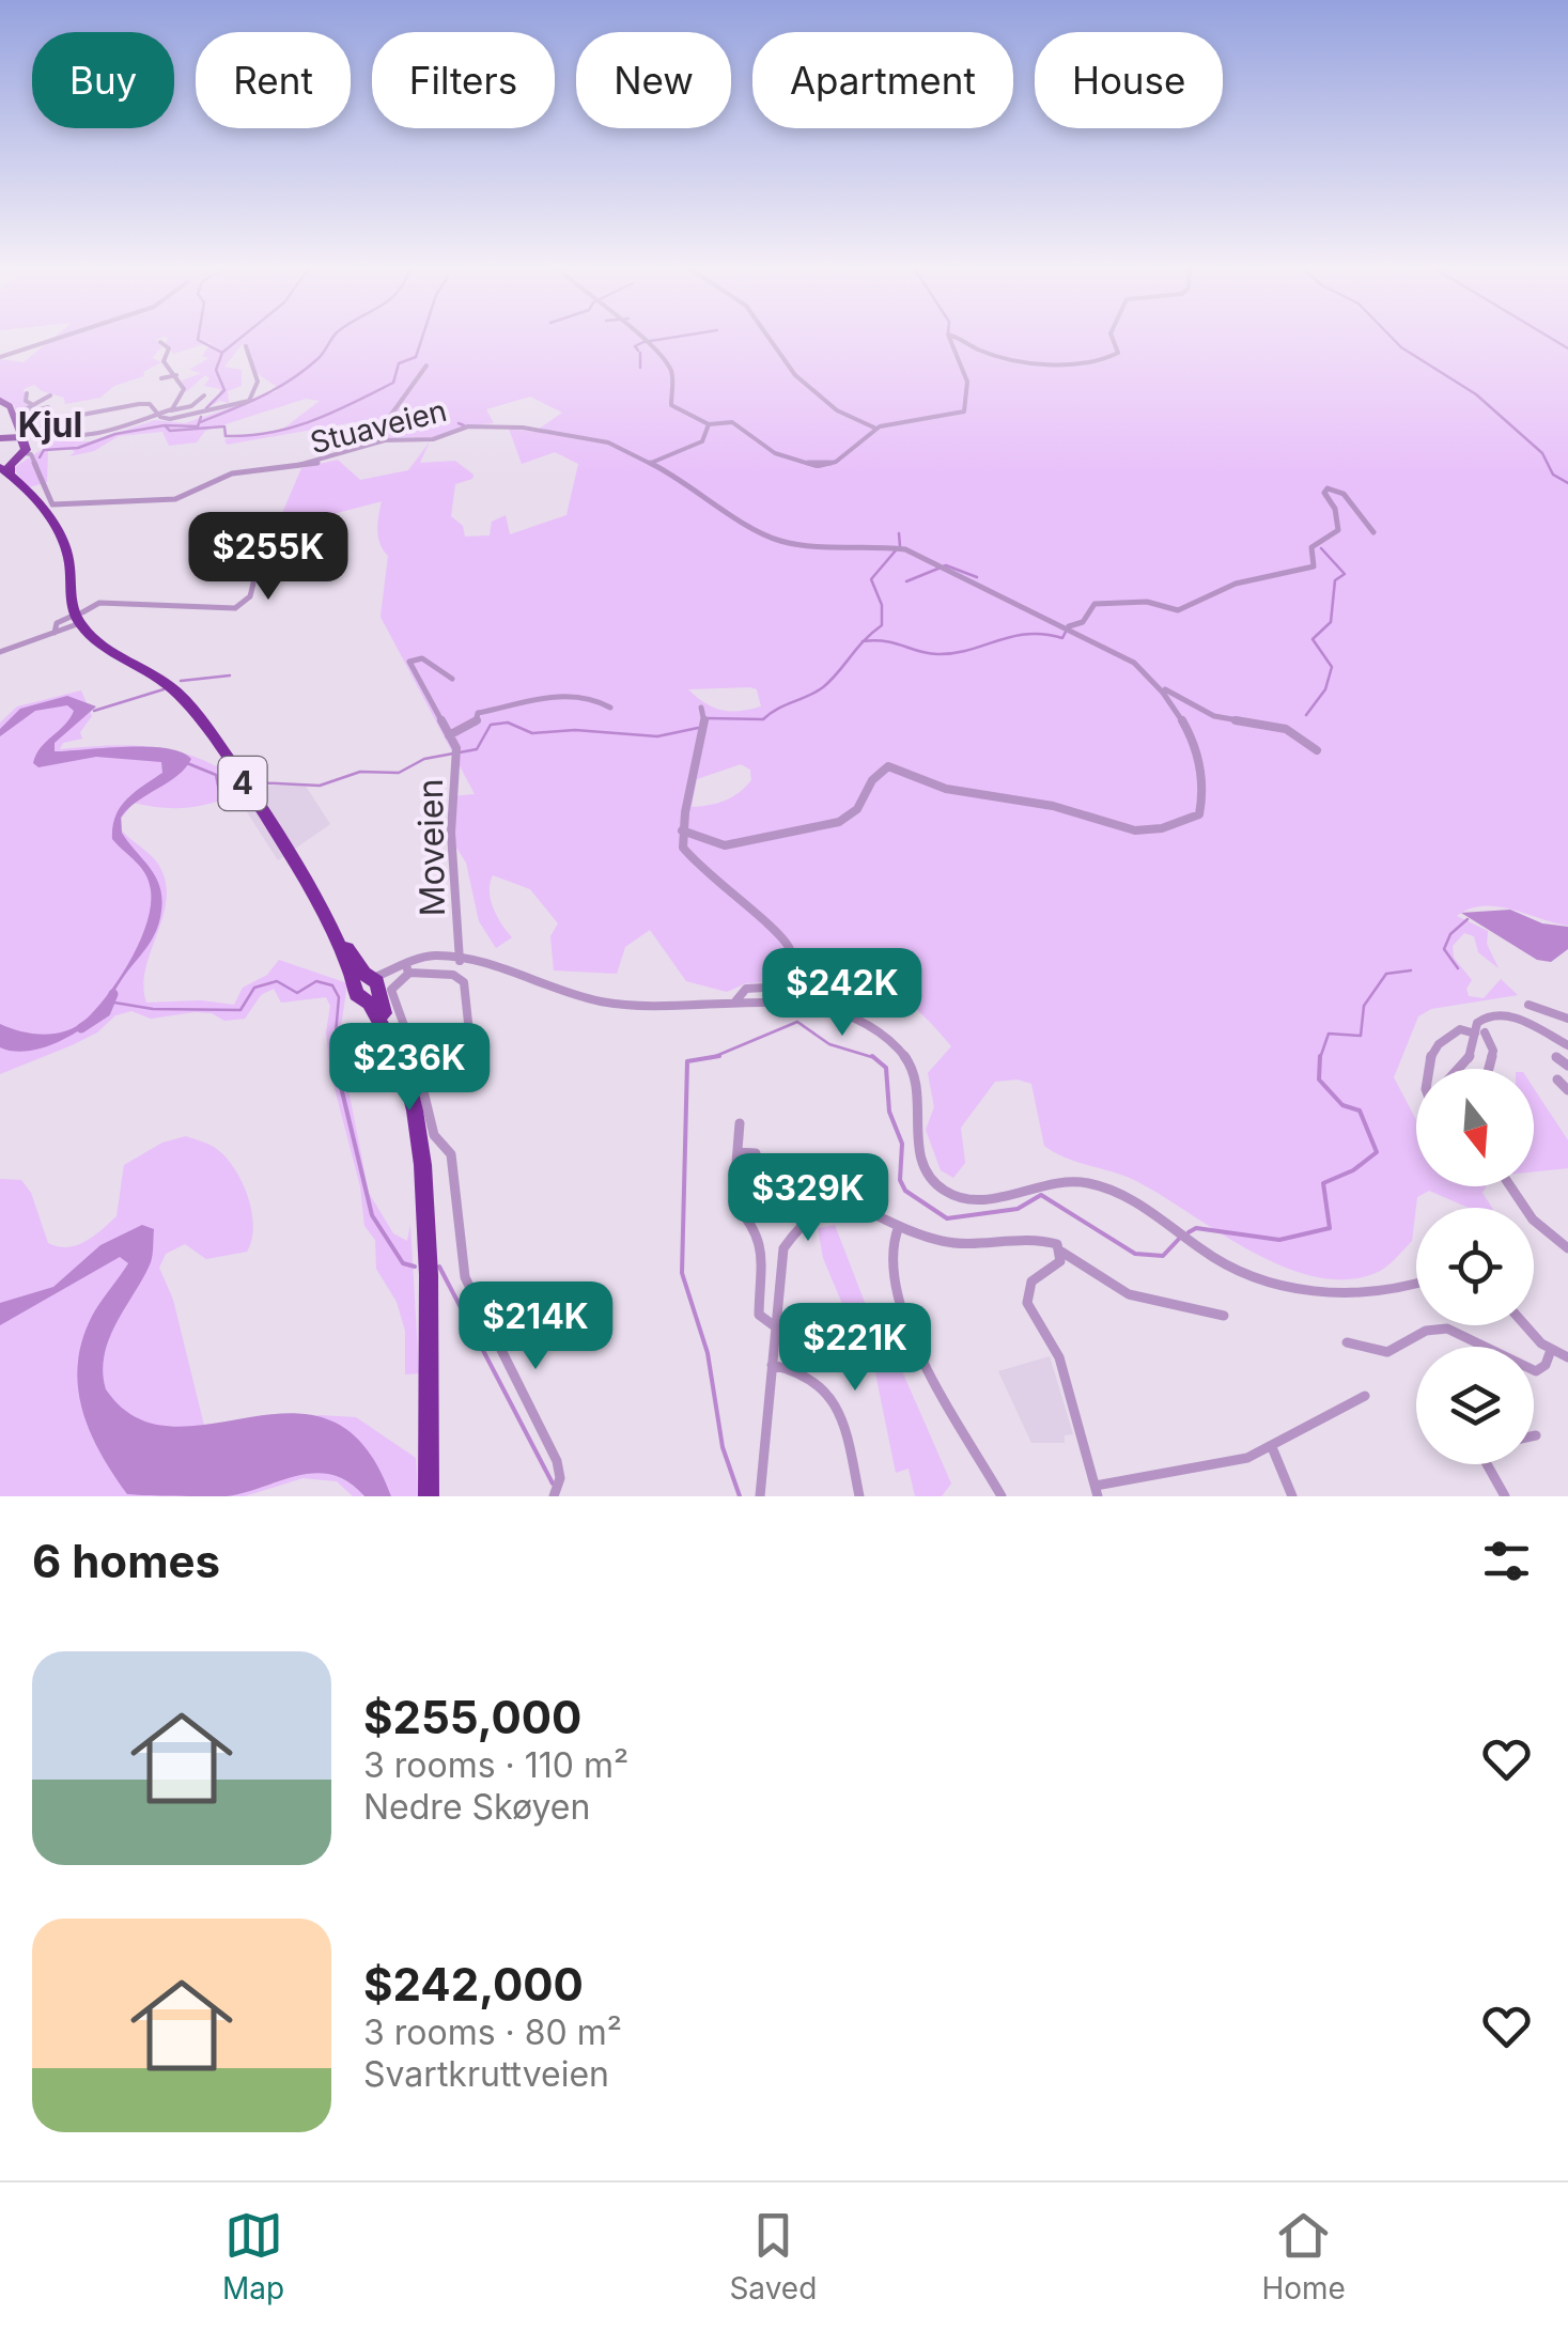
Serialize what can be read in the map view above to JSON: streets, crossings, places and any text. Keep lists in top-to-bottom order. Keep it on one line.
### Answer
{"streets":{"highway":["4"],"street":["Stuaveien","Moveien"]},"districts":["Kjul"],"north":"bottom","page":{"chip":["Buy","Rent","Filters","New","Apartment","House"],"price":["$255K","$242K","$236K","$329K","$214K","$221K"],"heading":"6 homes","list":[{"name":"$255,000","note":"3 rooms · 110 m² · Nedre Skøyen"},{"name":"$242,000","note":"3 rooms · 80 m² · Svartkruttveien"}],"tabs":["Map","Saved","Home"]}}
